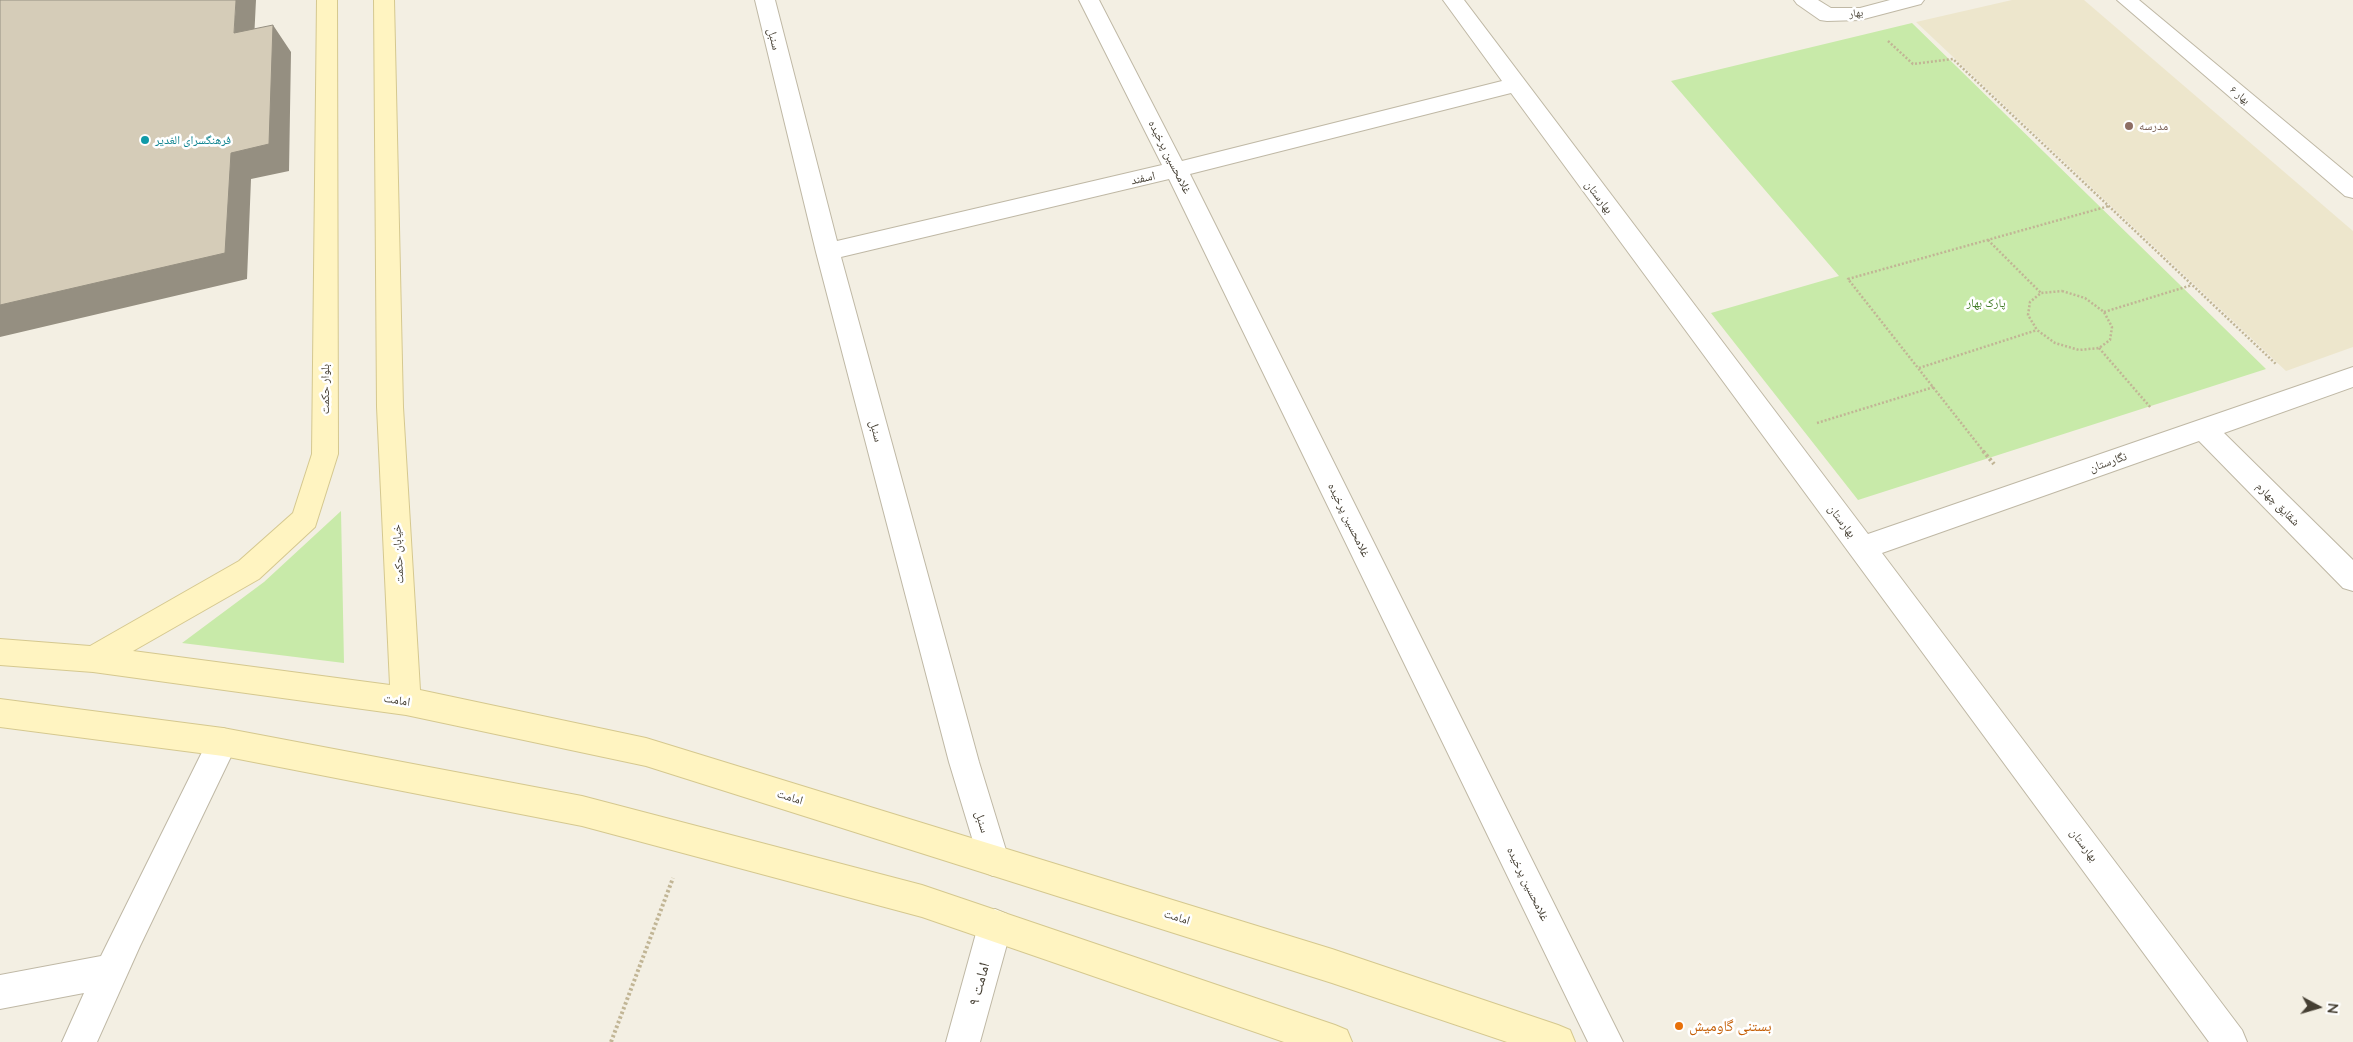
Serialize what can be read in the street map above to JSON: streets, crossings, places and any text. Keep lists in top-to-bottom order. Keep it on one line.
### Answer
{"streets":{"street":["بهار","سنبل","بهار ۶","غلامحسین پرخیده","اسفند","بهارستان","بلوار حکمت","نگارستان","شقایق چهارم","خیابان حکمت","امامت","امامت ۹"]},"crossings":[["سنبل","اسفند"],["سنبل","امامت"],["غلامحسین پرخیده","اسفند"],["اسفند","بهارستان"],["بهارستان","نگارستان"],["بلوار حکمت","امامت"],["نگارستان","شقایق چهارم"],["خیابان حکمت","امامت"]],"parks":["پارک بهار"],"places":["مدرسه","فرهنگسرای الغدیر","بستنی گاومیش"],"north":"right"}
